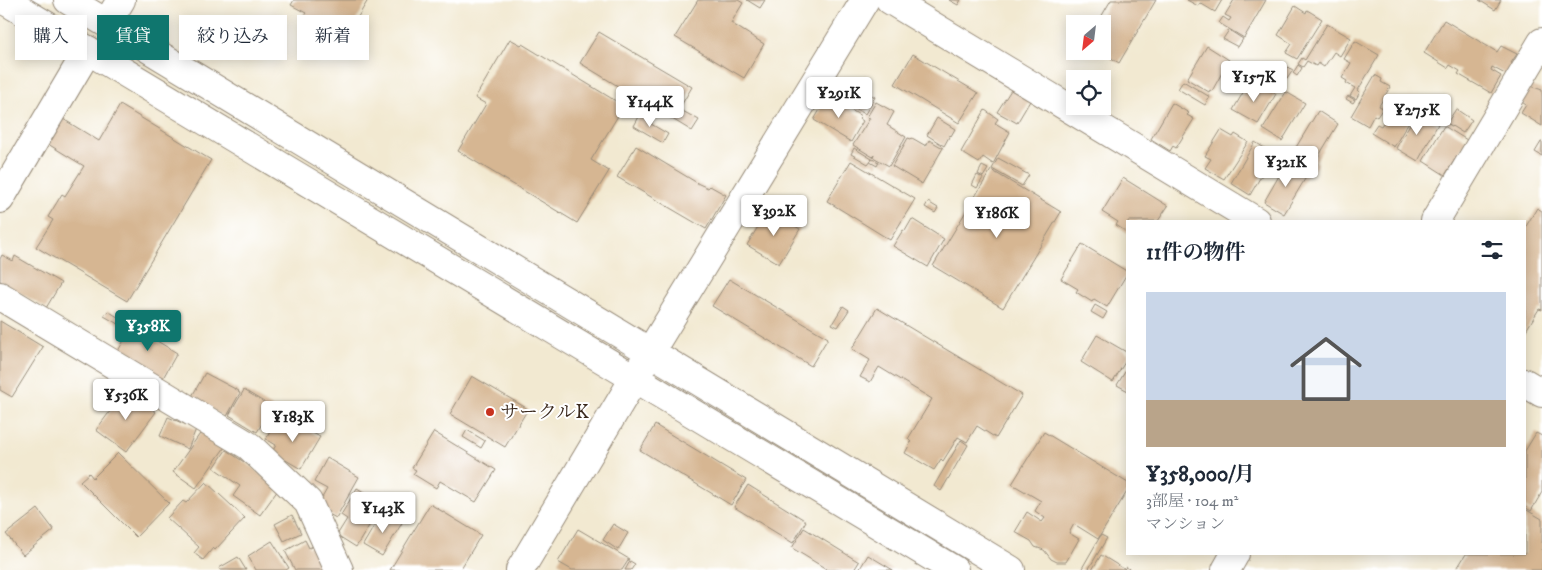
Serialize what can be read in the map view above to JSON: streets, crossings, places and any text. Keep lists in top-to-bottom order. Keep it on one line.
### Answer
{"places":["サークルK"],"north":"bottom left","page":{"chip":["購入","賃貸","絞り込み","新着"],"price":["¥157K","¥291K","¥144K","¥275K","¥321K","¥392K","¥186K","¥358K","¥536K","¥183K","¥143K"],"heading":"11件の物件","list":[{"name":"¥358,000/月","note":"3部屋 · 104 m² · マンション"}]}}
